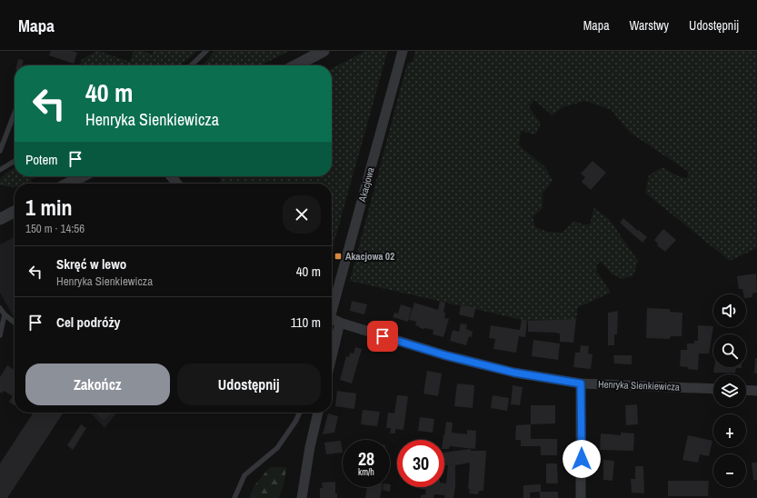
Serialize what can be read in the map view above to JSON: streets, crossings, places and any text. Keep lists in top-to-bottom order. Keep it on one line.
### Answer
{"streets":{"street":["Akacjowa","Henryka Sienkiewicza"]},"places":{"transit":["Akacjowa 02"]},"page":{"header":"Mapa","nav":["Mapa","Warstwy","Udostępnij"],"turn":["40 m","Henryka Sienkiewicza"],"then":"Potem","heading":["1 min","150 m · 14:56"],"list":[{"name":"Skręć w lewo","note":"Henryka Sienkiewicza","value":"40 m"},{"name":"Cel podróży","value":"110 m"}],"map_buttons":["+","−"],"buttons":["Zakończ","Udostępnij"],"speed":"28 km/h","limit":"30"}}
